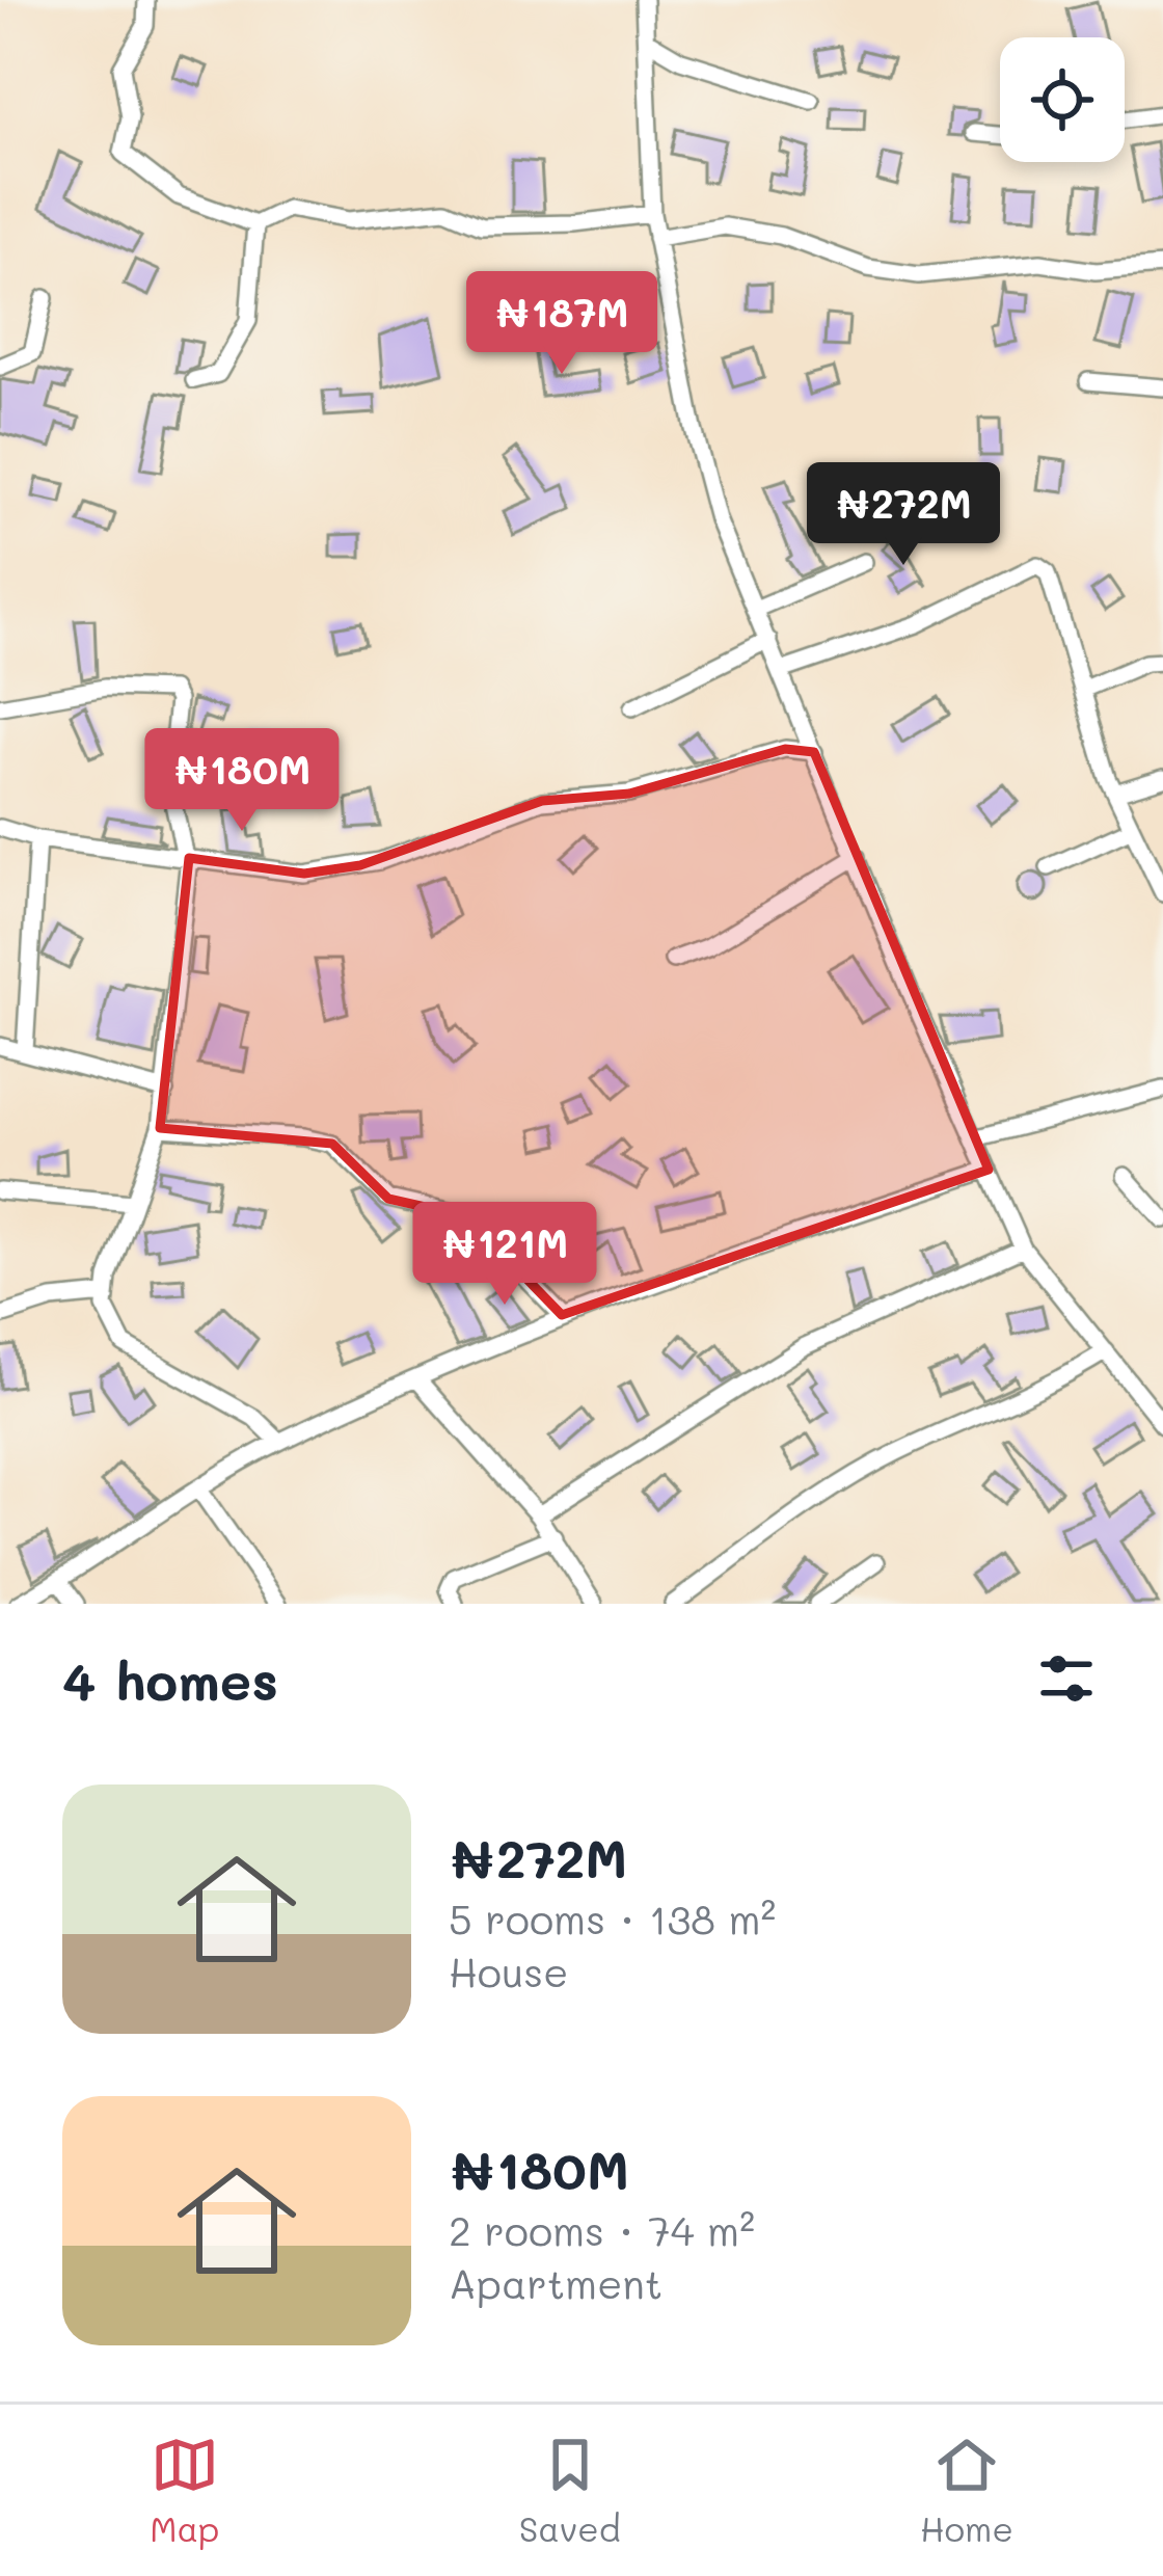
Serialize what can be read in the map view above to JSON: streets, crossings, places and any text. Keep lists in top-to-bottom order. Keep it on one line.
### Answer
{"page":{"price":["₦187M","₦272M","₦180M","₦121M"],"heading":"4 homes","list":[{"name":"₦272M","note":"5 rooms · 138 m² · House"},{"name":"₦180M","note":"2 rooms · 74 m² · Apartment"}],"tabs":["Map","Saved","Home"]}}
